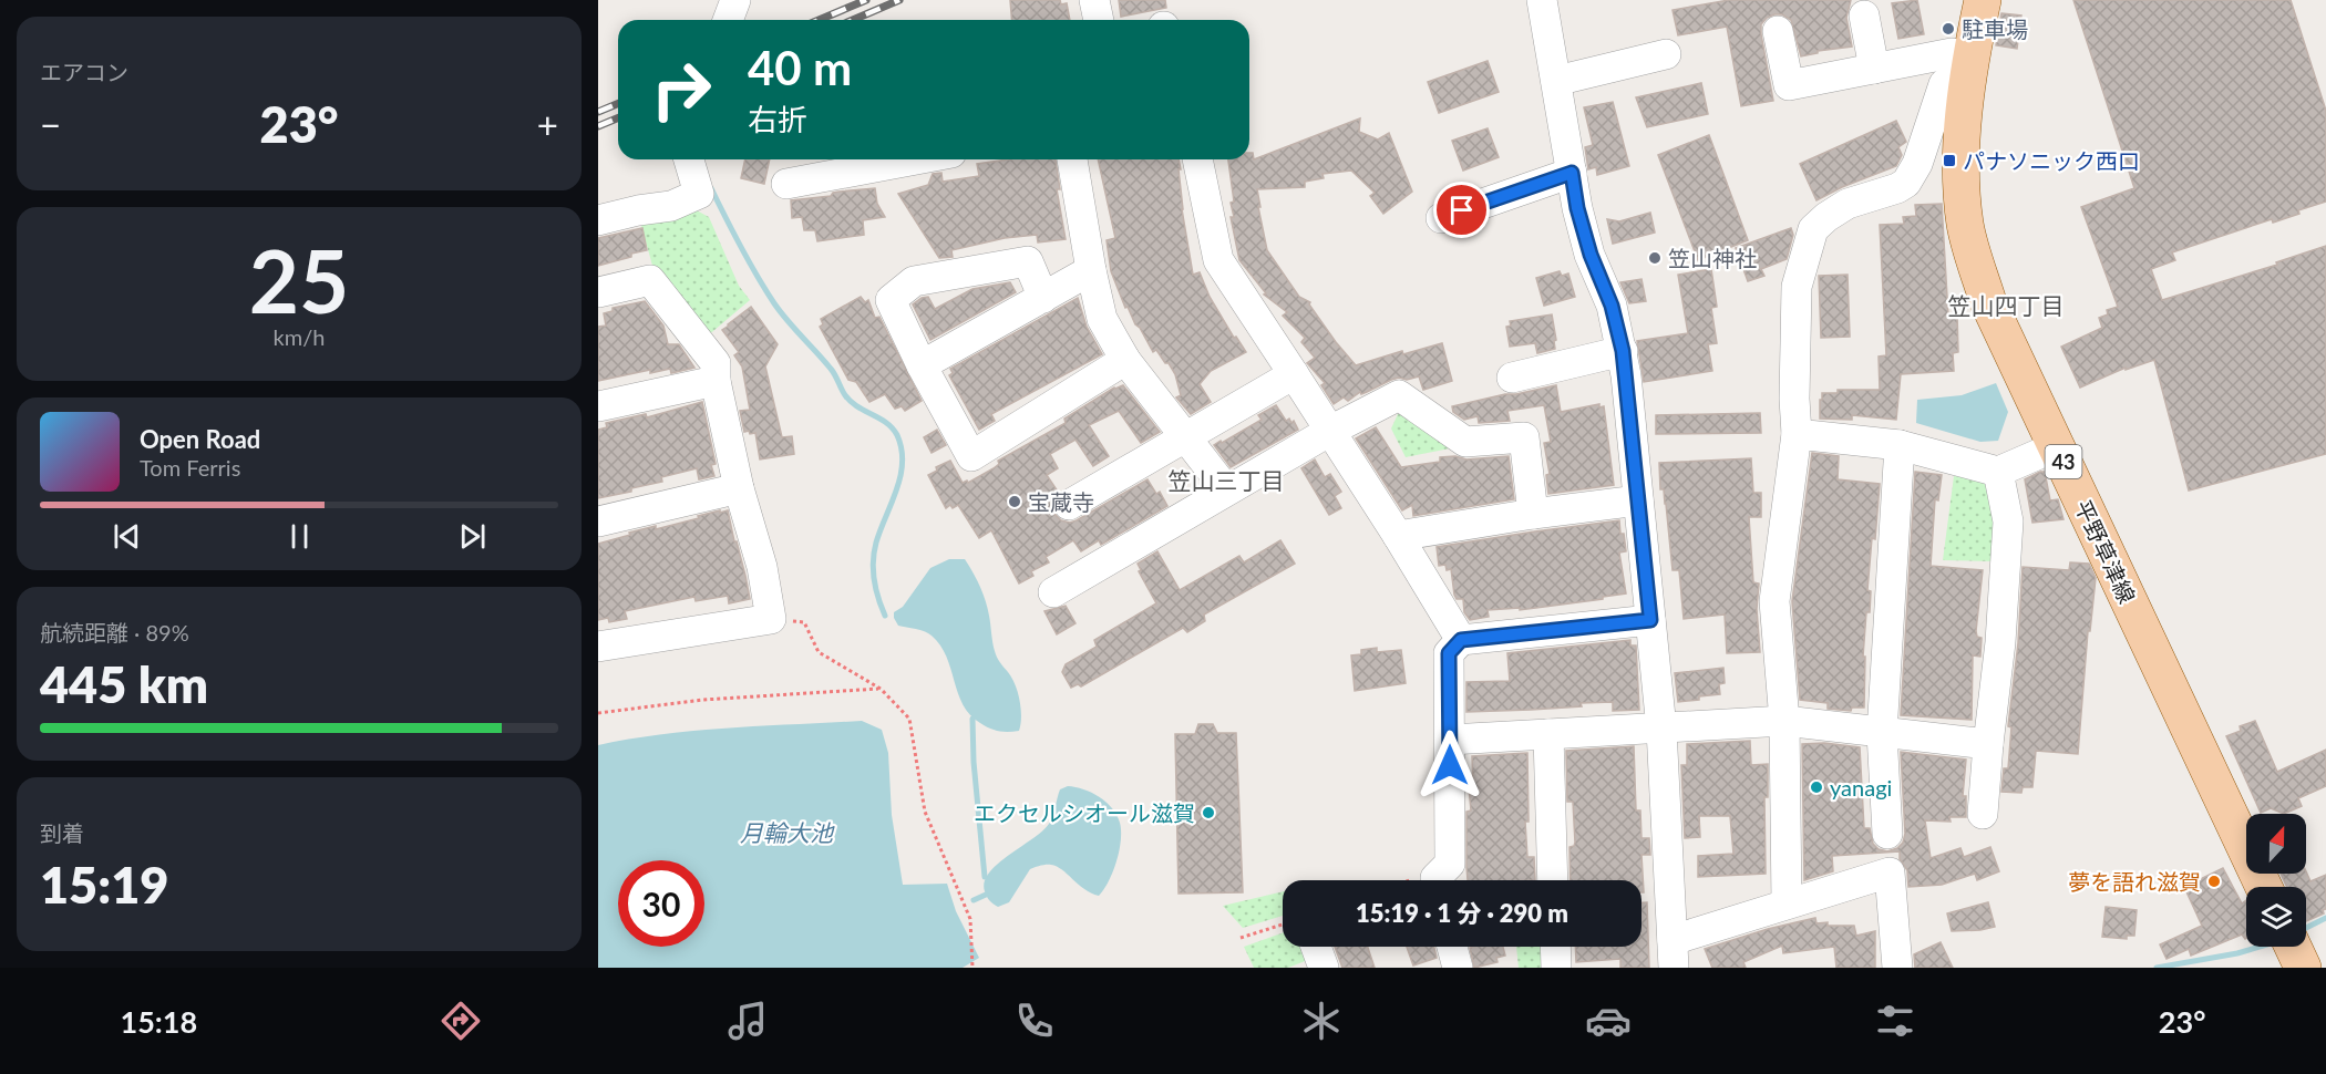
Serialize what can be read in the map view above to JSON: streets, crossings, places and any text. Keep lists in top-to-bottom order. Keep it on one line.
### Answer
{"streets":{"main road":["43","平野草津線"]},"districts":["笠山四丁目","笠山三丁目"],"water":["月輪大池"],"places":{"other":["駐車場","笠山神社","宝蔵寺","yanagi","エクセルシオール滋賀","夢を語れ滋賀"],"transit":["パナソニック西口"]},"north":"top","page":{"tile":["エアコン",["25","km/h"],["航続距離 · 89%","445 km"],["到着","15:19"]],"turn":["40 m","右折"],"heat":["−","23°","+"],"song":["Open Road","Tom Ferris"],"limit":"30","trip":"15:19 · 1 分 · 290 m","tabs":["15:18","23°"]}}
